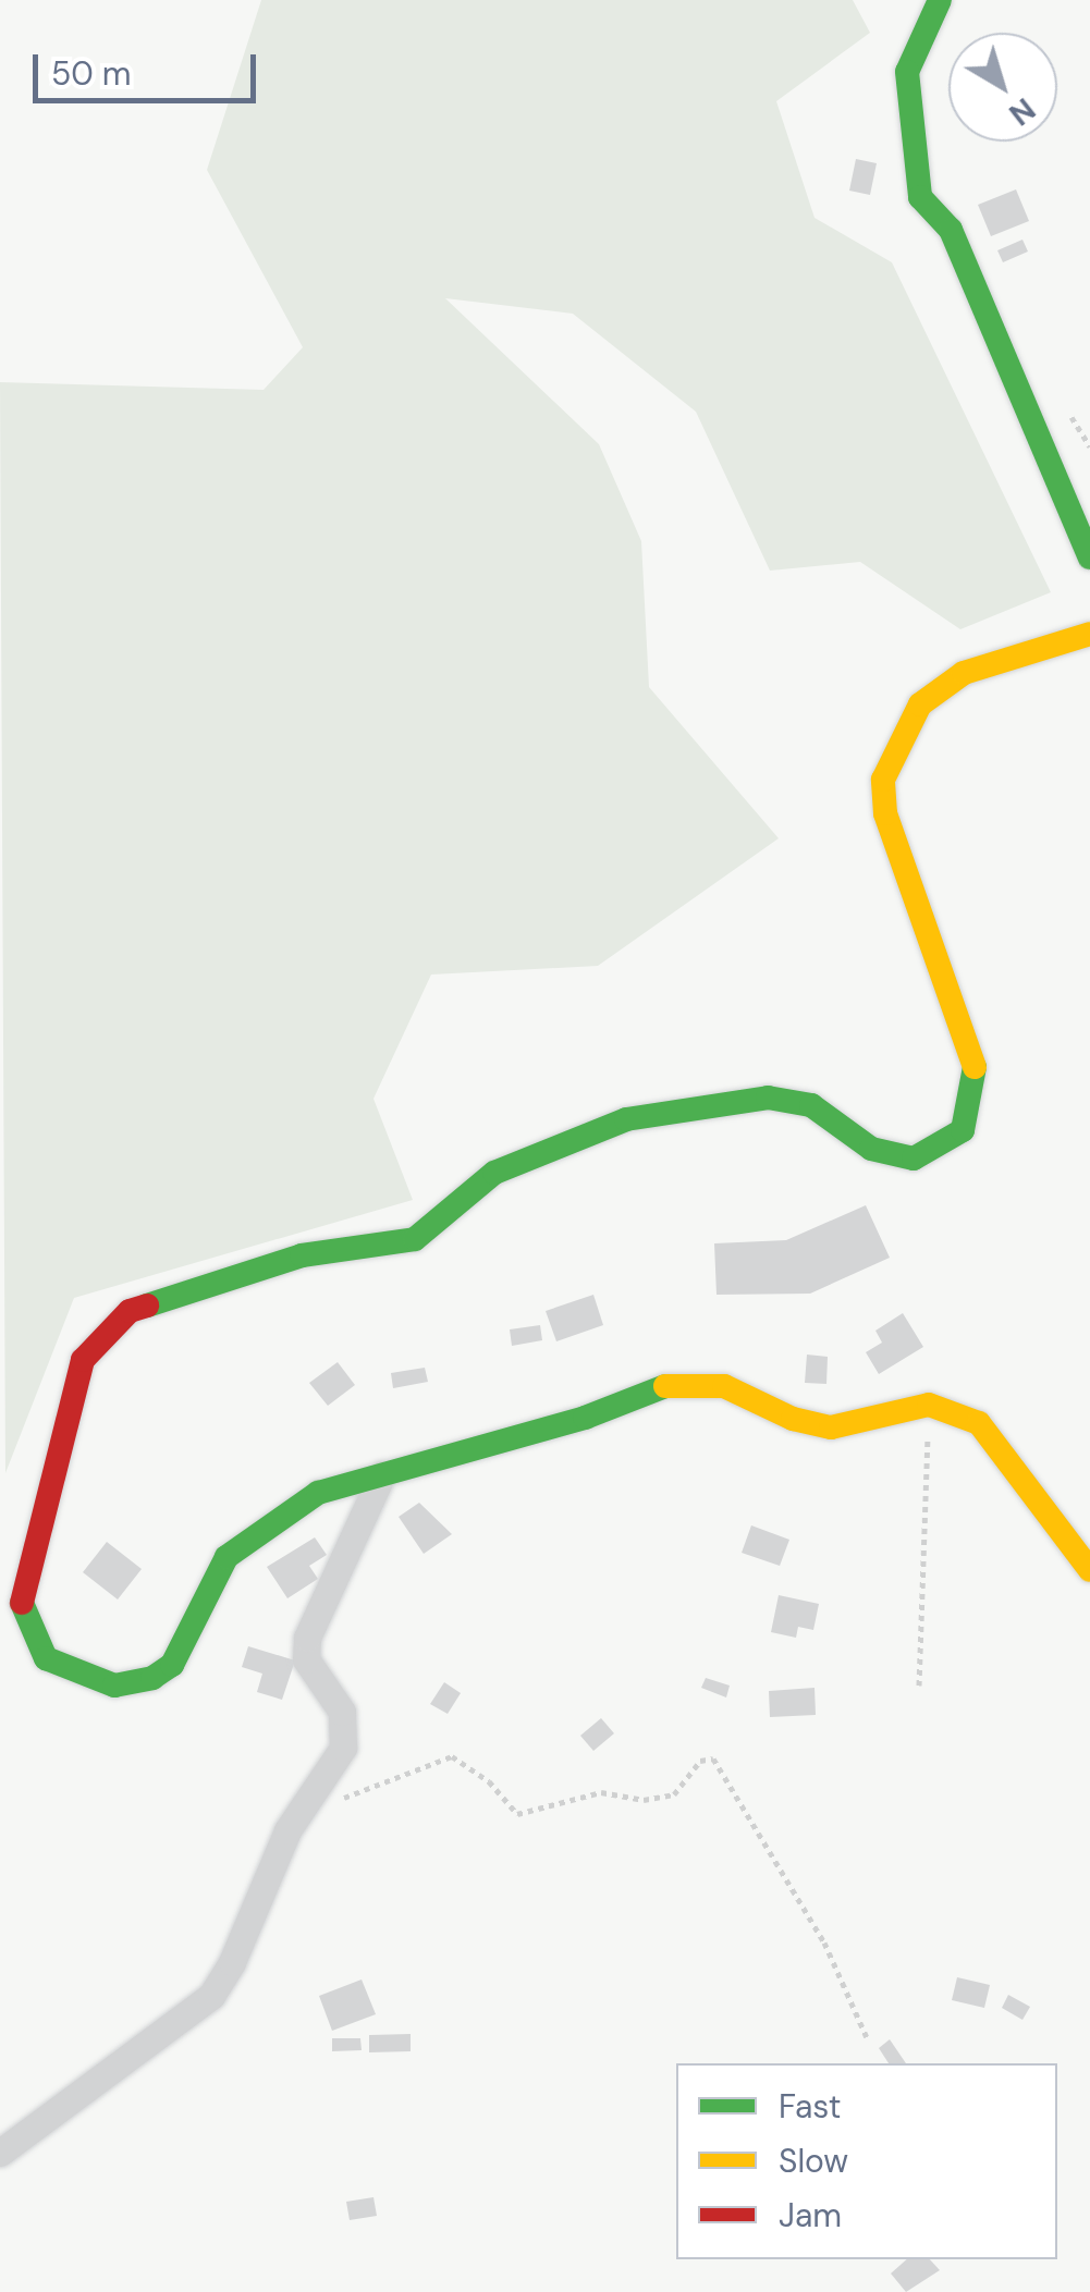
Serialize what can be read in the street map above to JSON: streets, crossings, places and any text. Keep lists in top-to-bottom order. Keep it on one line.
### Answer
{"legend":["Fast","Slow","Jam"],"scale_bar":"50 m","north":"bottom right"}
